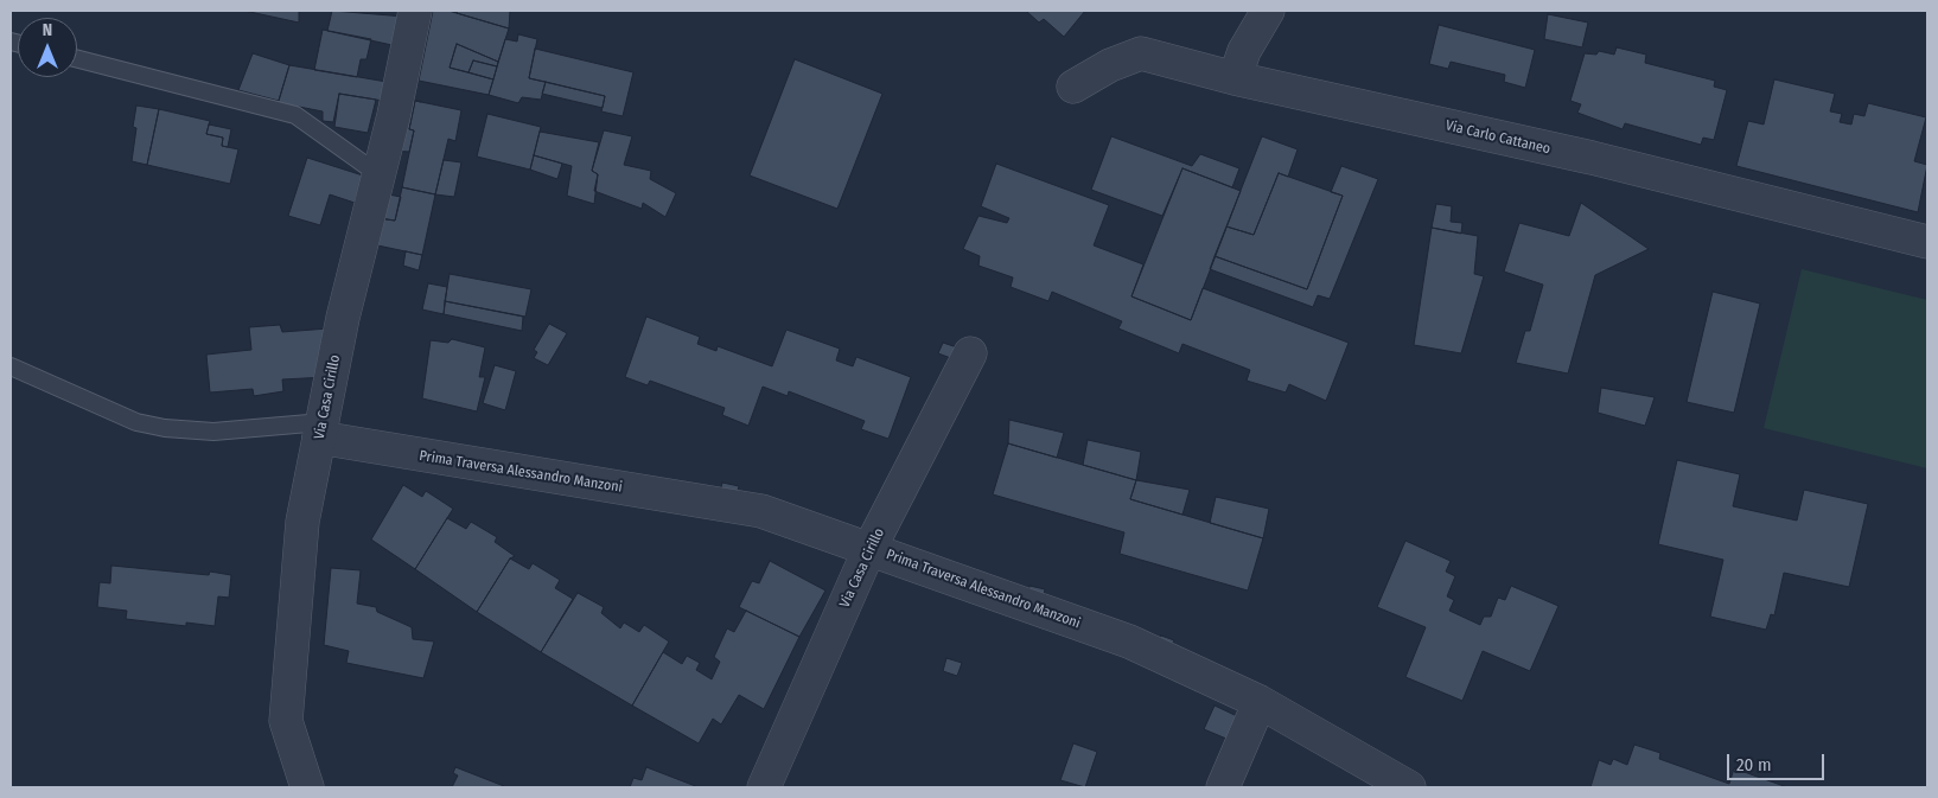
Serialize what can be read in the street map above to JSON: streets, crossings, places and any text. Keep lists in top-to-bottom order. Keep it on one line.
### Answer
{"streets":{"street":["Via Carlo Cattaneo","Via Casa Cirillo","Prima Traversa Alessandro Manzoni"]},"crossings":[["Via Casa Cirillo","Prima Traversa Alessandro Manzoni"]],"scale_bar":"20 m","north":"top"}
